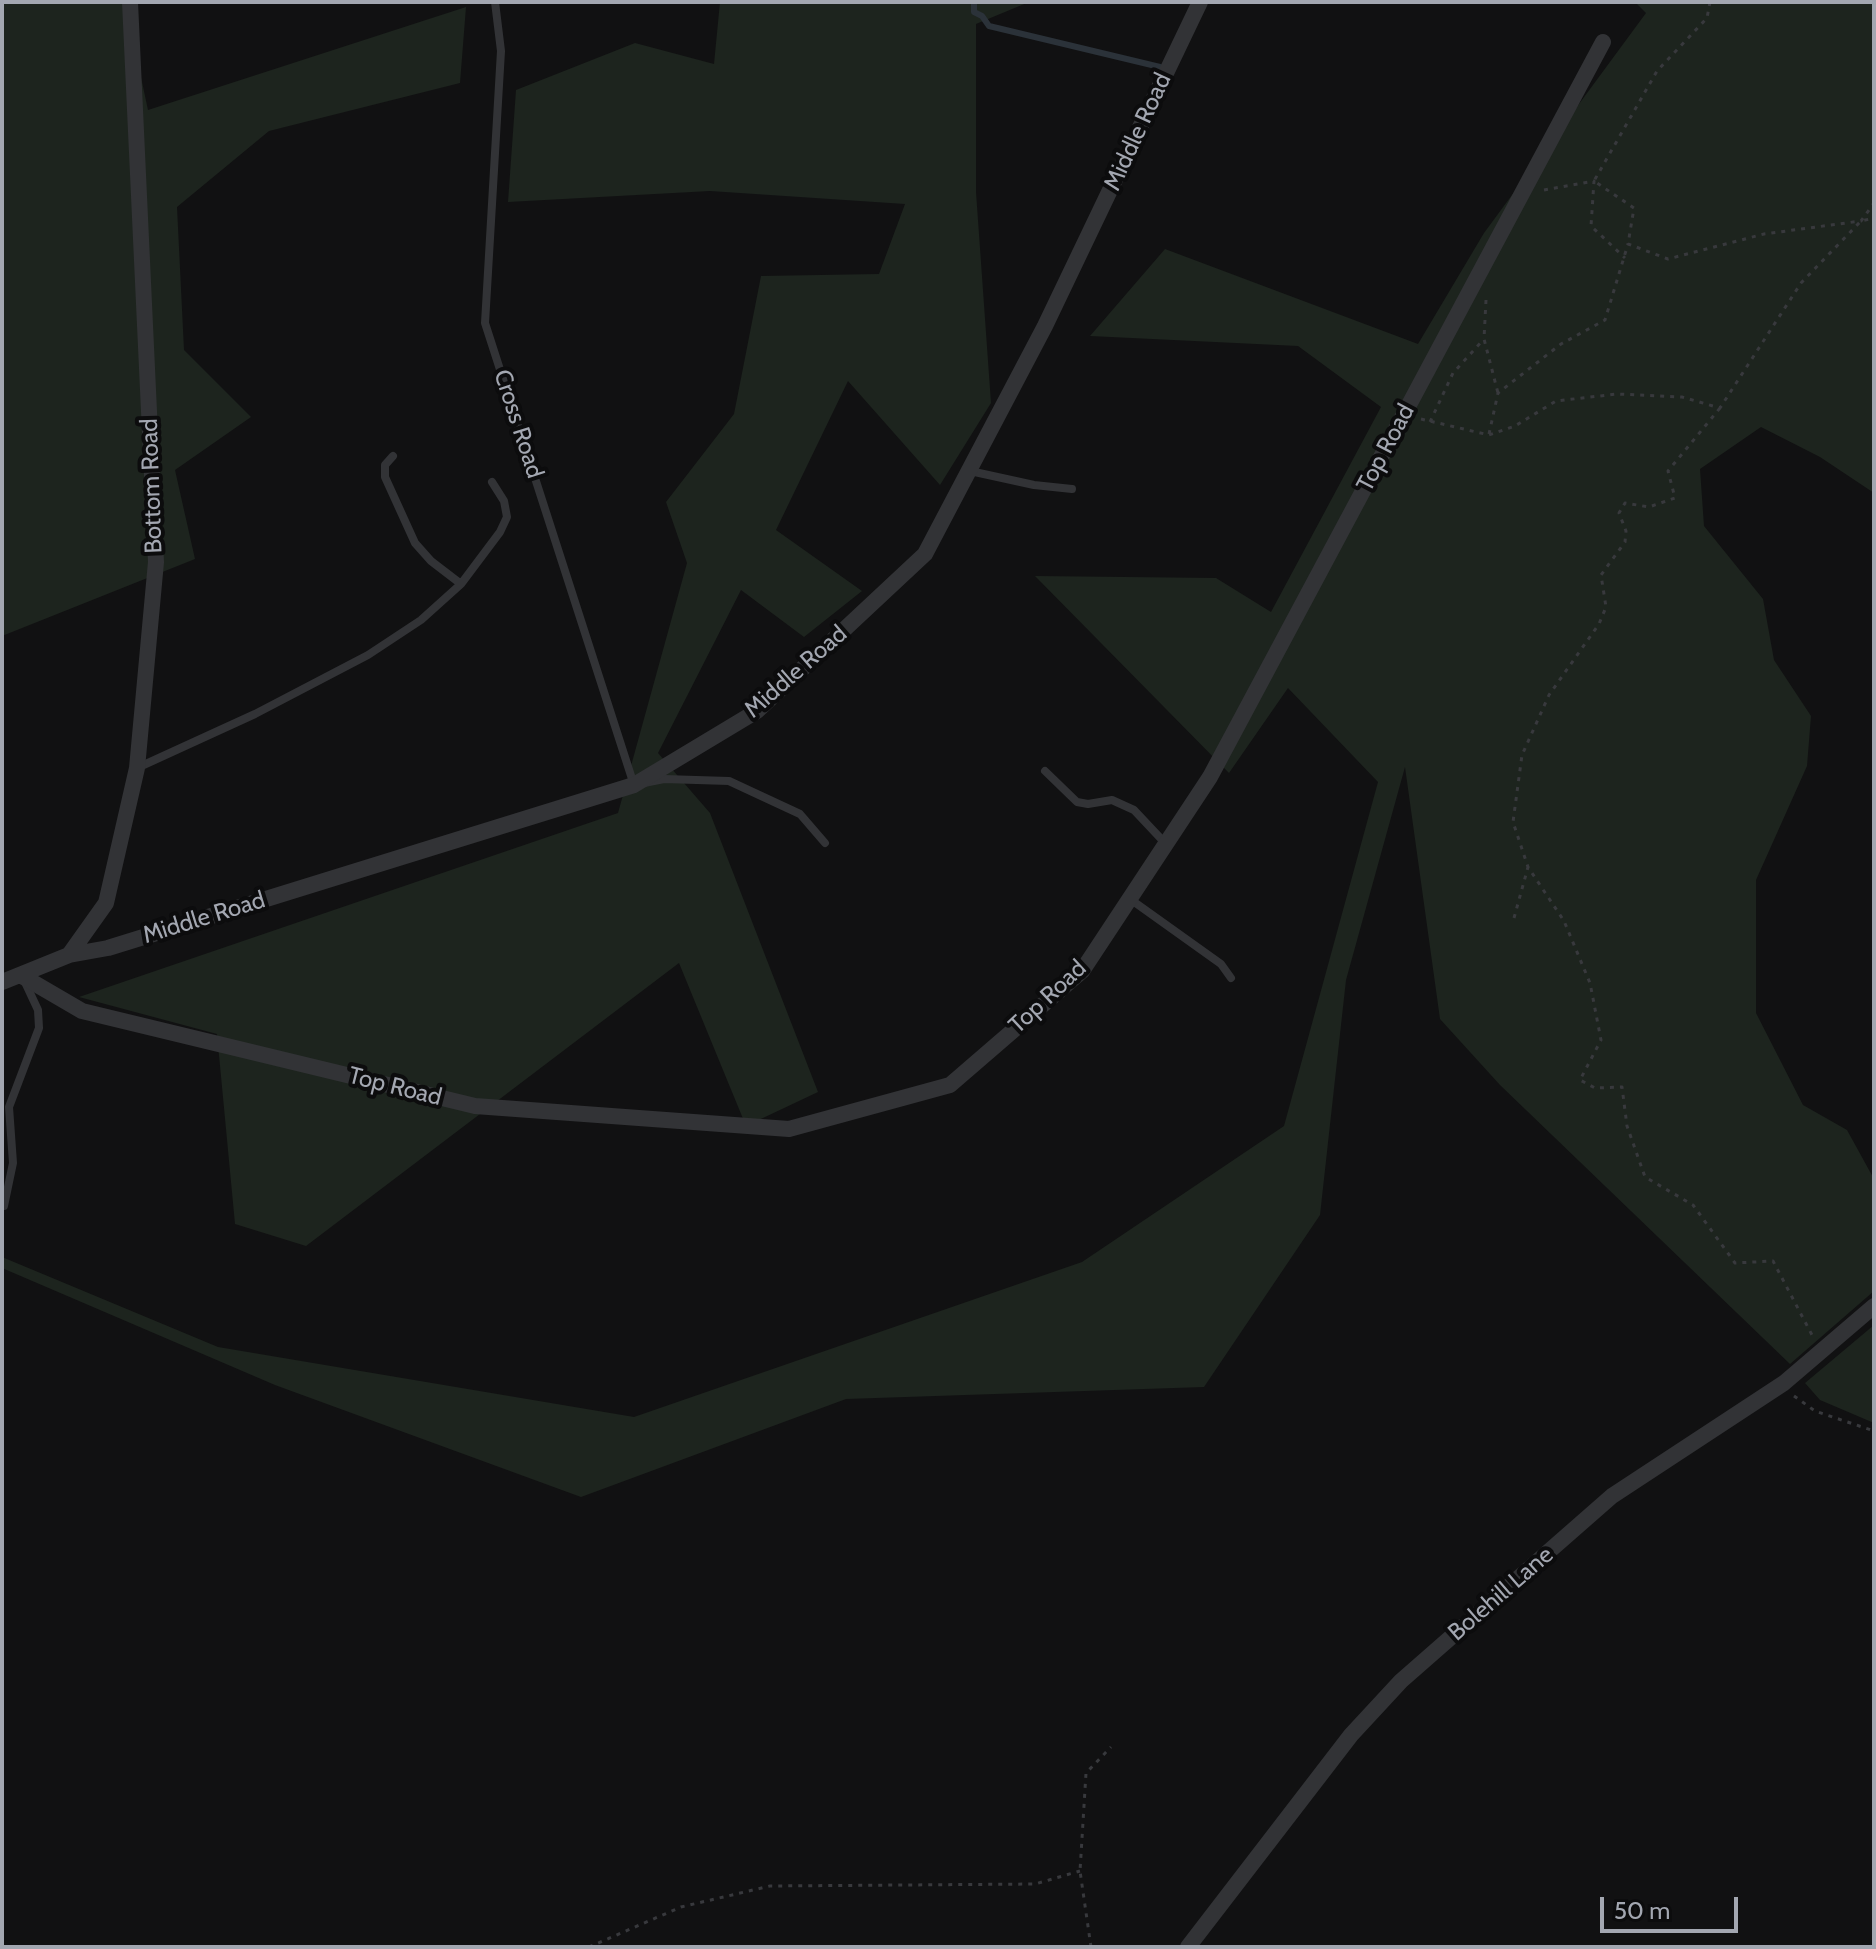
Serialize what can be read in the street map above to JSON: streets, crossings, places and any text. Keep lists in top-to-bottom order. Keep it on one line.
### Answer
{"streets":{"street":["Middle Road","Top Road","Bottom Road","Bolehill Lane"],"lane":["Cross Road"]},"crossings":[["Middle Road","Cross Road"],["Middle Road","Top Road"],["Middle Road","Bottom Road"]],"scale_bar":"50 m"}
